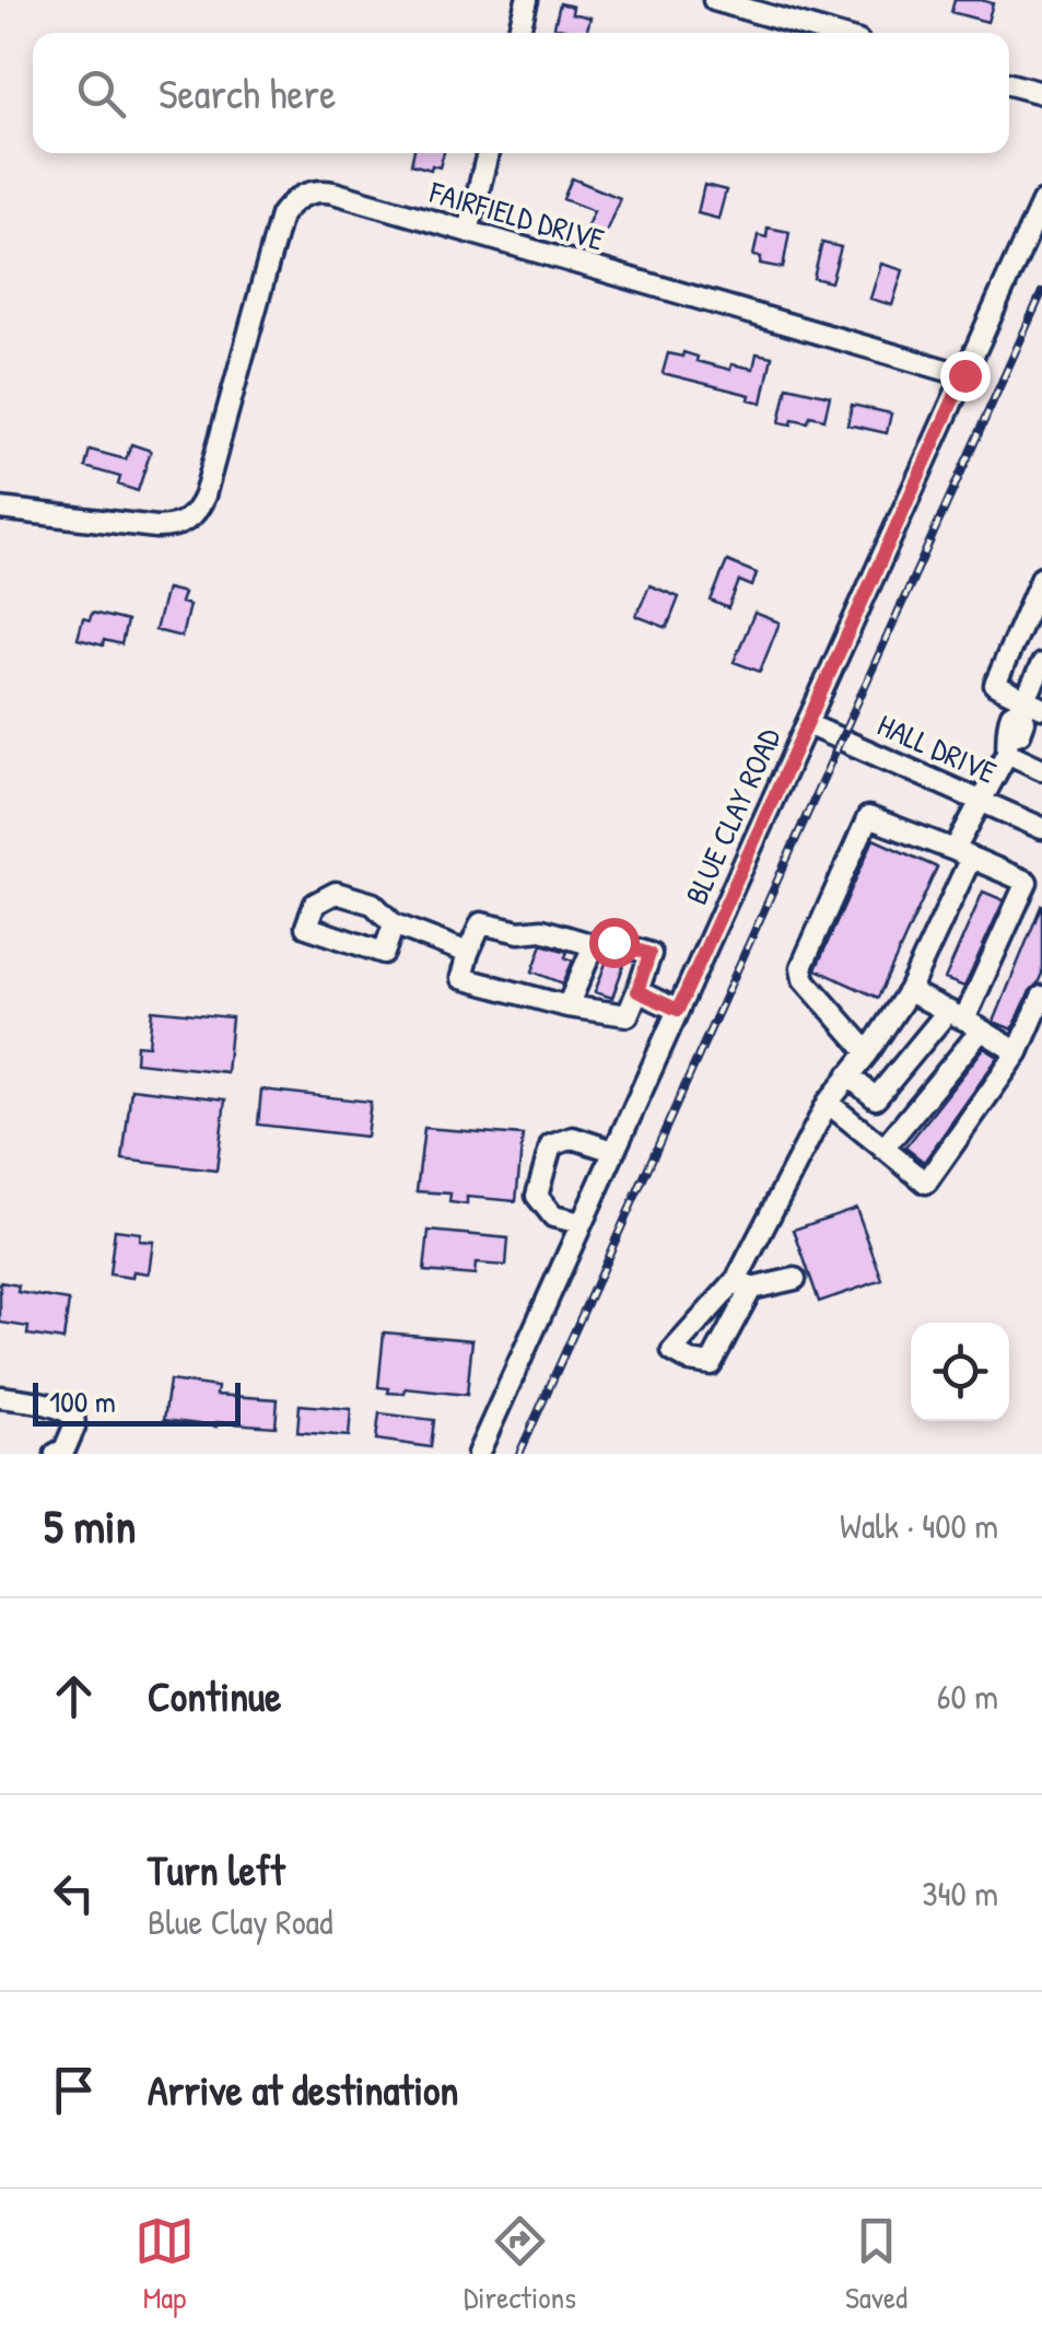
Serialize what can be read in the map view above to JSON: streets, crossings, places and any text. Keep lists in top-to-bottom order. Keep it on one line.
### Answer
{"streets":{"street":["FAIRFIELD DRIVE","HALL DRIVE","BLUE CLAY ROAD"]},"crossings":[["FAIRFIELD DRIVE","BLUE CLAY ROAD"],["HALL DRIVE","BLUE CLAY ROAD"]],"scale_bar":"100 m","page":{"search":"Search here","scale":"100 m","heading":["5 min","Walk · 400 m"],"list":[["Continue","60 m"],["Turn left","Blue Clay Road","340 m"],"Arrive at destination"],"nav":["Map","Directions","Saved"]}}
